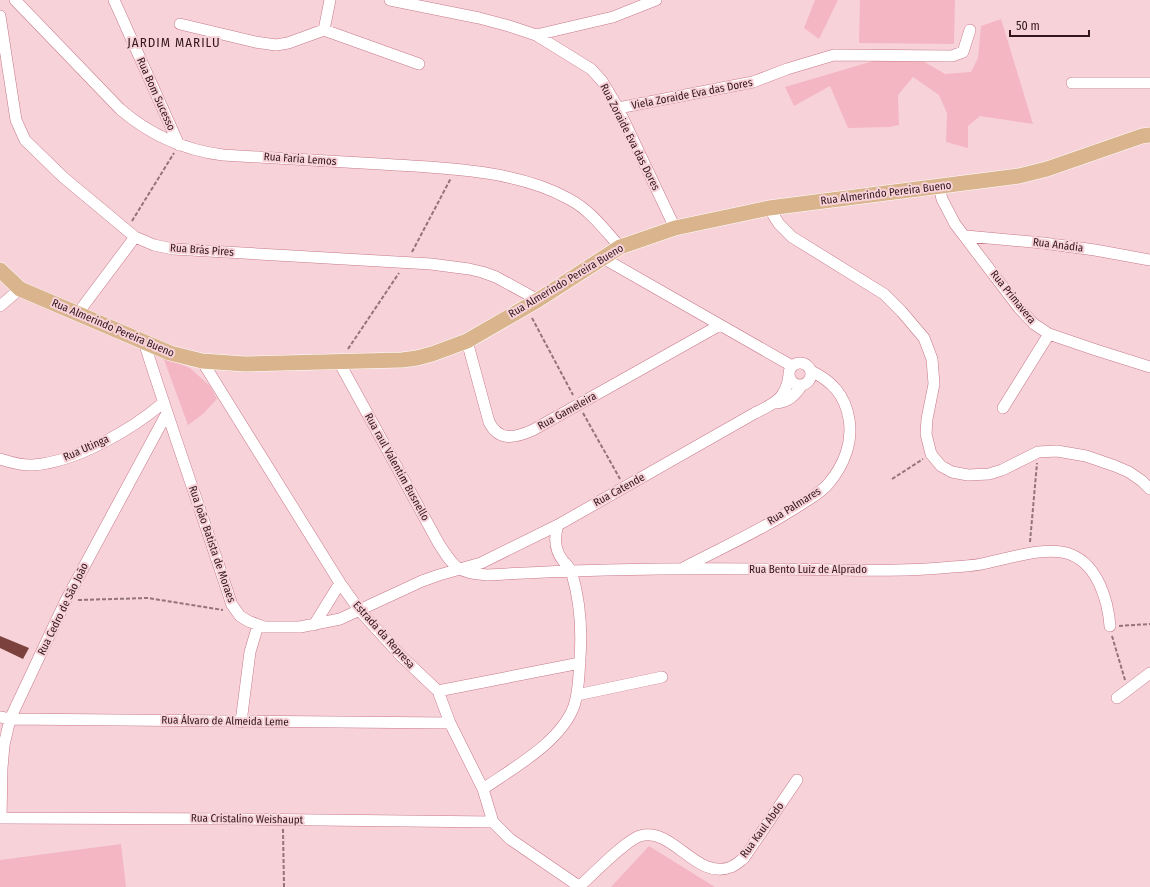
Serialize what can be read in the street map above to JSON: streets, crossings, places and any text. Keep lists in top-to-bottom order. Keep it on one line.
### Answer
{"streets":{"main road":["Rua Almerindo Pereira Bueno"],"street":["Rua Bom Sucesso","Viela Zoraide Eva das Dores","Rua Zoraide Eva das Dores","Rua Faria Lemos","Rua Anádia","Rua Brás Pires","Rua Primavera","Rua Gameleira","Rua Utinga","Rua raul Valentim Busnello","Rua Catende","Rua Palmares","Rua João Batista de Moraes","Rua Bento Luiz de Alprado","Rua Cedro de São João","Estrada da Represa","Rua Álvaro de Almeida Leme","Rua Cristalino Weishaupt","Rua Kaul Abdo"]},"crossings":[["Rua Bom Sucesso","Rua Faria Lemos"],["Viela Zoraide Eva das Dores","Rua Zoraide Eva das Dores"],["Rua Zoraide Eva das Dores","Rua Almerindo Pereira Bueno"],["Rua Faria Lemos","Rua Almerindo Pereira Bueno"],["Rua Almerindo Pereira Bueno","Rua Brás Pires"],["Rua Almerindo Pereira Bueno","Rua Primavera"],["Rua Almerindo Pereira Bueno","Rua Gameleira"],["Rua Almerindo Pereira Bueno","Rua raul Valentim Busnello"],["Rua Almerindo Pereira Bueno","Rua Palmares"],["Rua Almerindo Pereira Bueno","Rua João Batista de Moraes"],["Rua Almerindo Pereira Bueno","Estrada da Represa"],["Rua Anádia","Rua Primavera"],["Rua Gameleira","Rua Palmares"],["Rua Utinga","Rua João Batista de Moraes"],["Rua Utinga","Rua Cedro de São João"],["Rua raul Valentim Busnello","Rua Catende"],["Rua raul Valentim Busnello","Rua João Batista de Moraes"],["Rua raul Valentim Busnello","Rua Bento Luiz de Alprado"],["Rua Catende","Rua Palmares"],["Rua Catende","Rua João Batista de Moraes"],["Rua Catende","Rua Bento Luiz de Alprado"],["Rua Palmares","Rua Bento Luiz de Alprado"],["Rua João Batista de Moraes","Rua Bento Luiz de Alprado"],["Rua João Batista de Moraes","Rua Cedro de São João"],["Rua João Batista de Moraes","Estrada da Represa"],["Rua Cedro de São João","Rua Álvaro de Almeida Leme"],["Rua Cedro de São João","Rua Cristalino Weishaupt"],["Estrada da Represa","Rua Álvaro de Almeida Leme"],["Estrada da Represa","Rua Cristalino Weishaupt"],["Estrada da Represa","Rua Kaul Abdo"]],"districts":["JARDIM MARILU"],"scale_bar":"50 m"}
